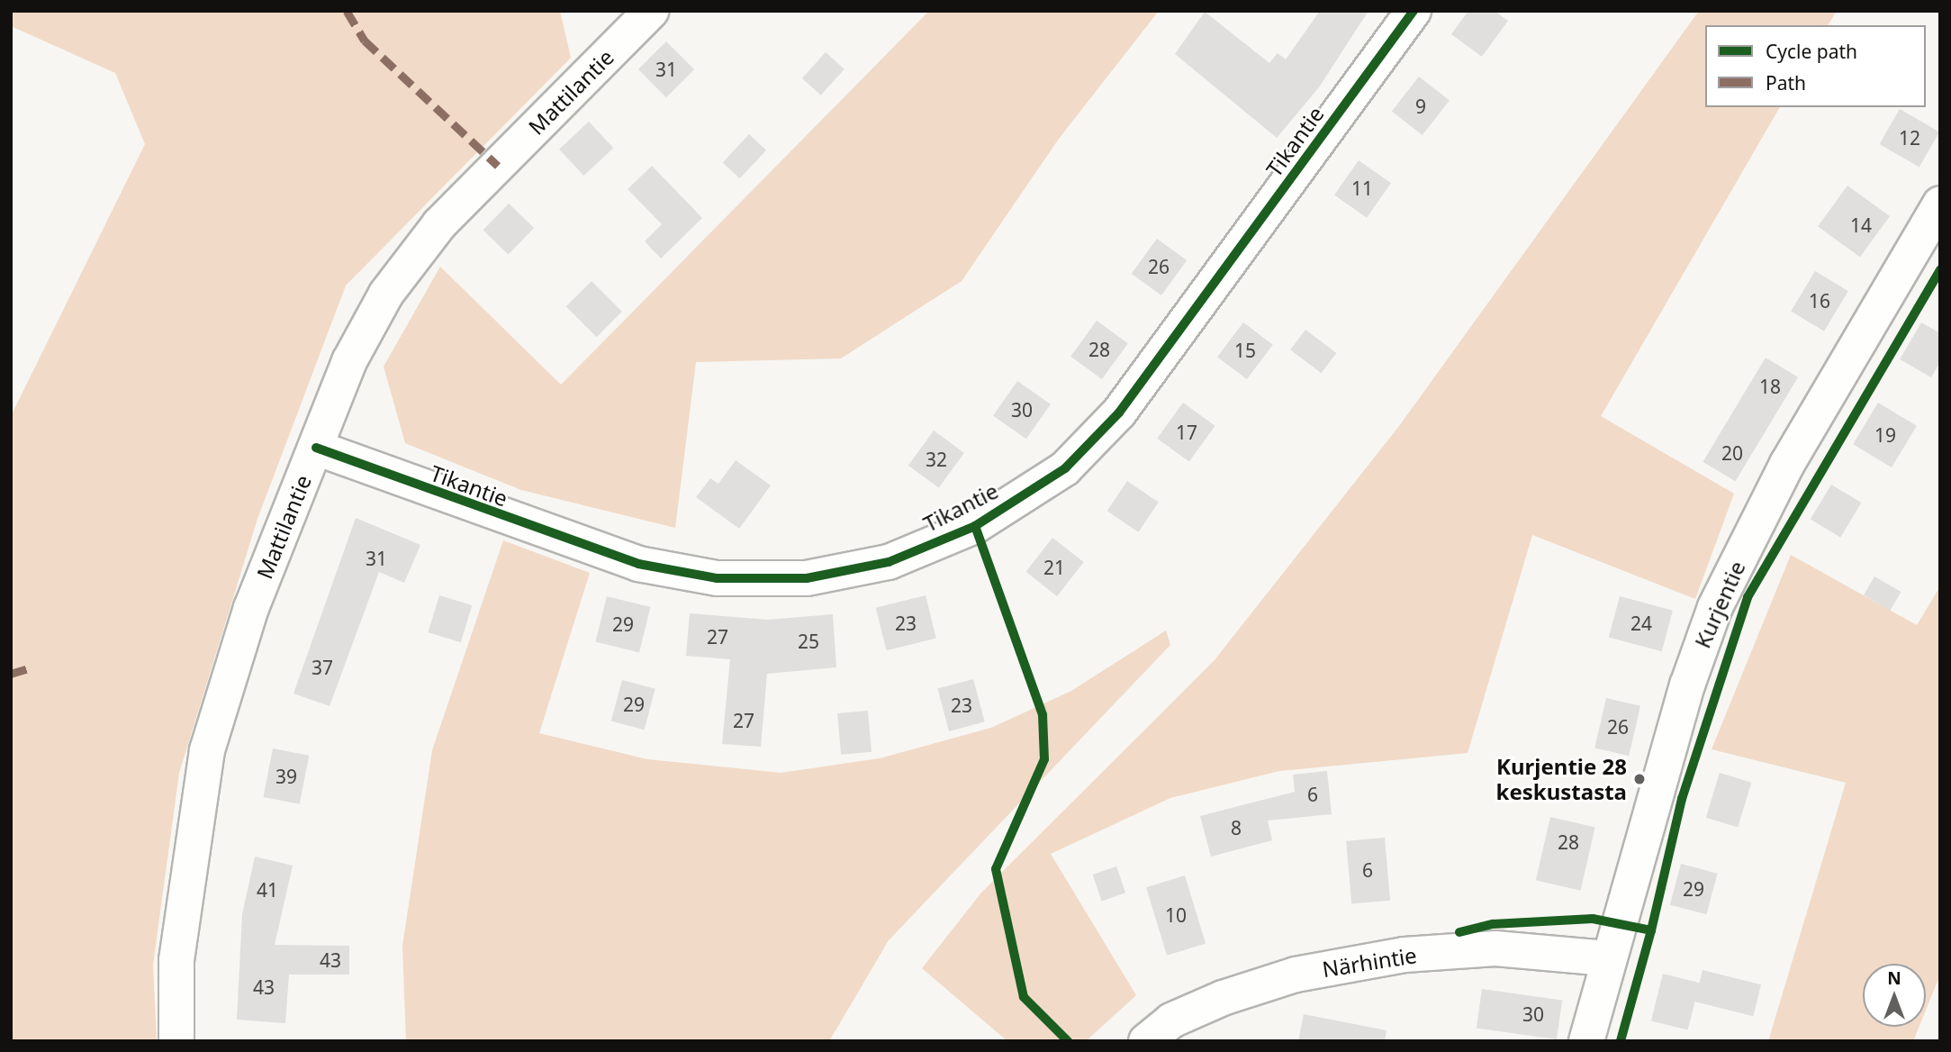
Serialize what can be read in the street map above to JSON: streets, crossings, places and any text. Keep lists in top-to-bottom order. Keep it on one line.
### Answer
{"streets":{"street":["Mattilantie","Tikantie","Kurjentie","Närhintie"]},"crossings":[["Mattilantie","Tikantie"],["Kurjentie","Närhintie"]],"places":["Kurjentie 28 keskustasta"],"house_numbers":["31","9","12","11","14","26","16","28","15","18","30","17","19","20","32","31","21","23","24","29","27","25","37","29","23","27","26","39","6","8","28","6","29","41","10","43","43","30"],"legend":["Cycle path","Path"],"north":"top"}
